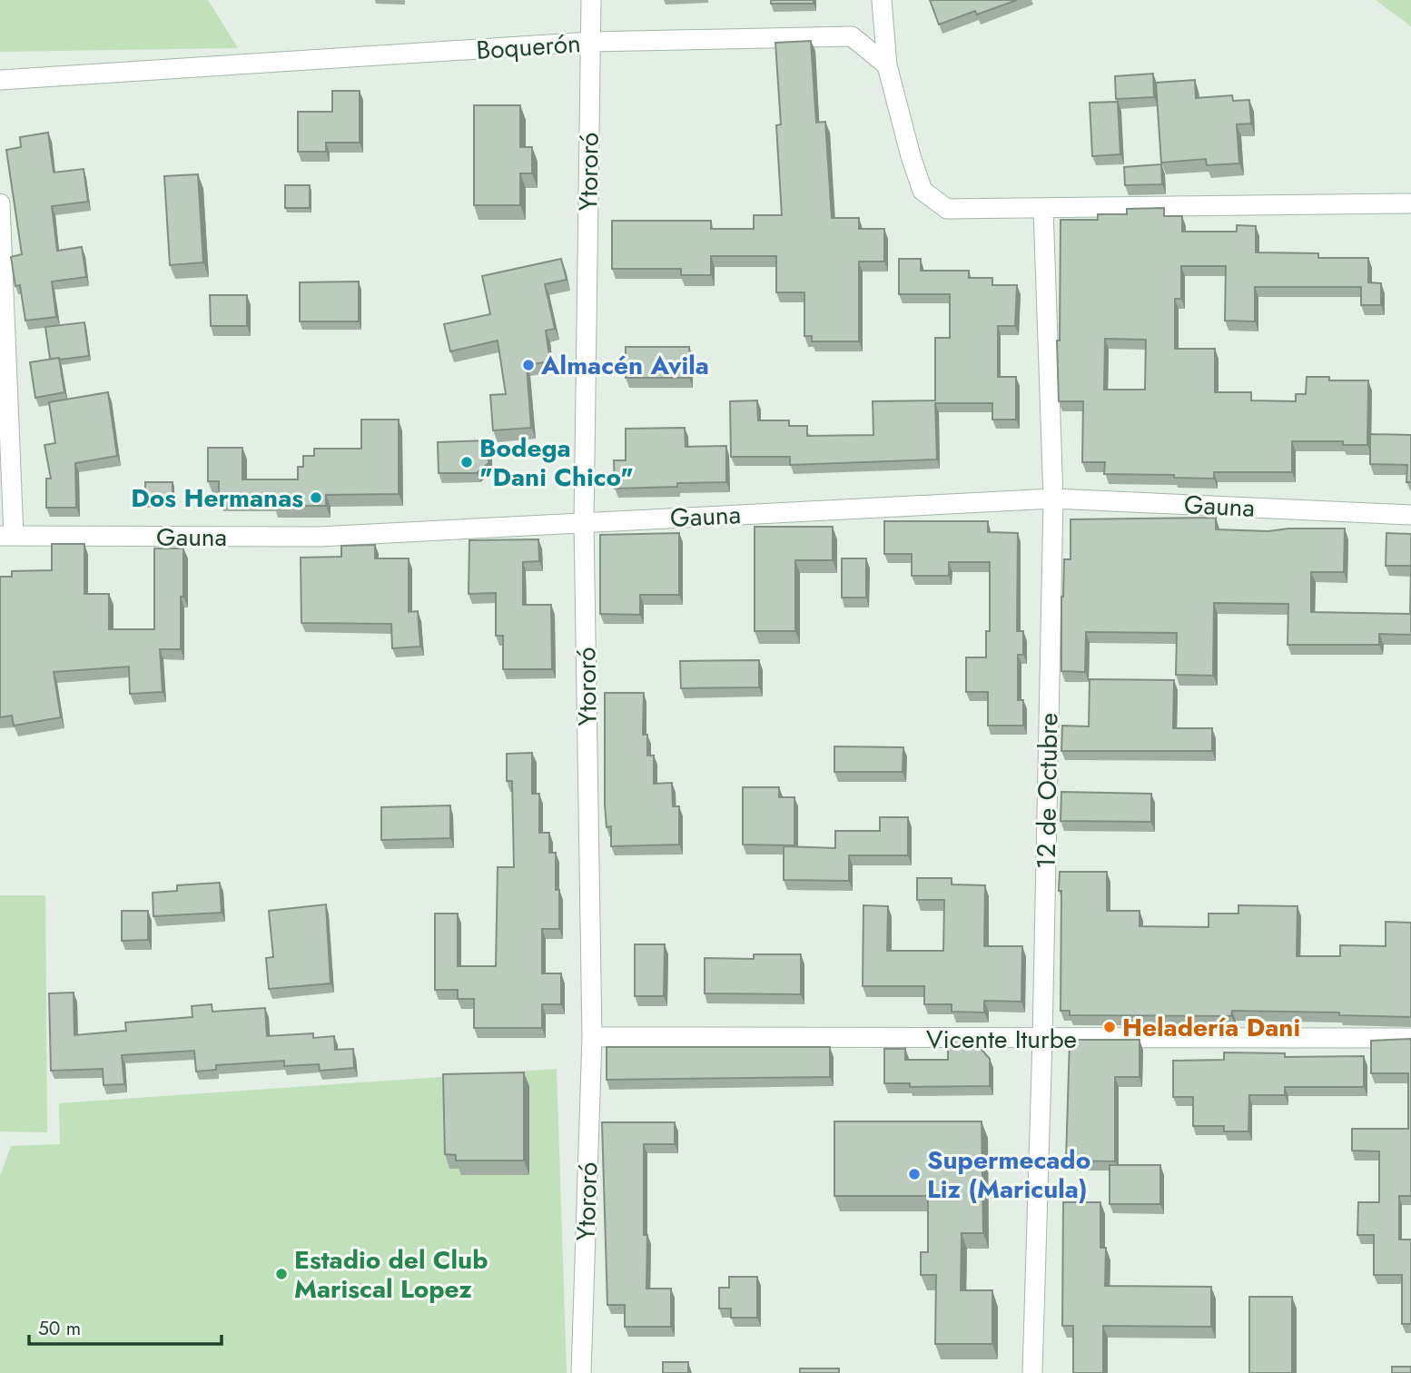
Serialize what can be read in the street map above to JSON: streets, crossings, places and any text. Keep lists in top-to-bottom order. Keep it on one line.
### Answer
{"streets":{"street":["Boquerón","Ytororó","Gauna","12 de Octubre","Vicente Iturbe"]},"crossings":[["Boquerón","Ytororó"],["Ytororó","Gauna"],["Ytororó","Vicente Iturbe"],["Gauna","12 de Octubre"],["12 de Octubre","Vicente Iturbe"]],"places":["Almacén Avila","Bodega \"Dani Chico\"","Dos Hermanas","Heladería Dani","Supermecado Liz (Maricula)","Estadio del Club Mariscal Lopez"],"scale_bar":"50 m"}
